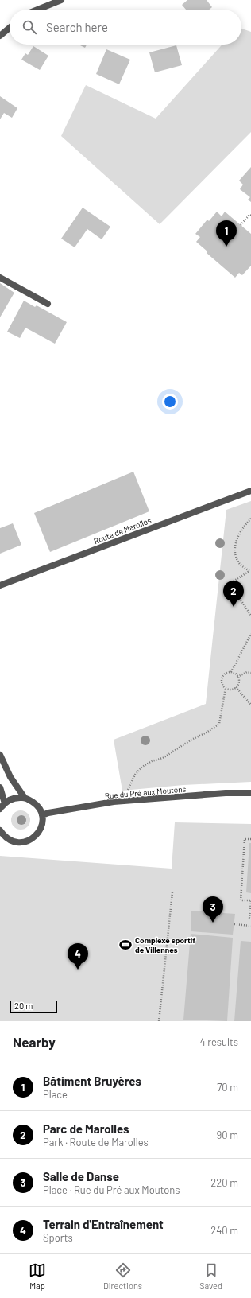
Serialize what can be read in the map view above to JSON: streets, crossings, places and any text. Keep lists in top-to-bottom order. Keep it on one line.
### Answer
{"streets":{"street":["Route de Marolles","Rue du Pré aux Moutons"]},"places":{"sports":["Complexe sportif de Villennes"]},"scale_bar":"20 m","page":{"search":"Search here","pins":["1","2","3","4"],"scale":"20 m","heading":["Nearby","4 results"],"list":[{"mark":"1","name":"Bâtiment Bruyères","note":"Place","value":"70 m"},{"mark":"2","name":"Parc de Marolles","note":"Park · Route de Marolles","value":"90 m"},{"mark":"3","name":"Salle de Danse","note":"Place · Rue du Pré aux Moutons","value":"220 m"},{"mark":"4","name":"Terrain d'Entraînement","note":"Sports","value":"240 m"}],"nav":["Map","Directions","Saved"]}}
